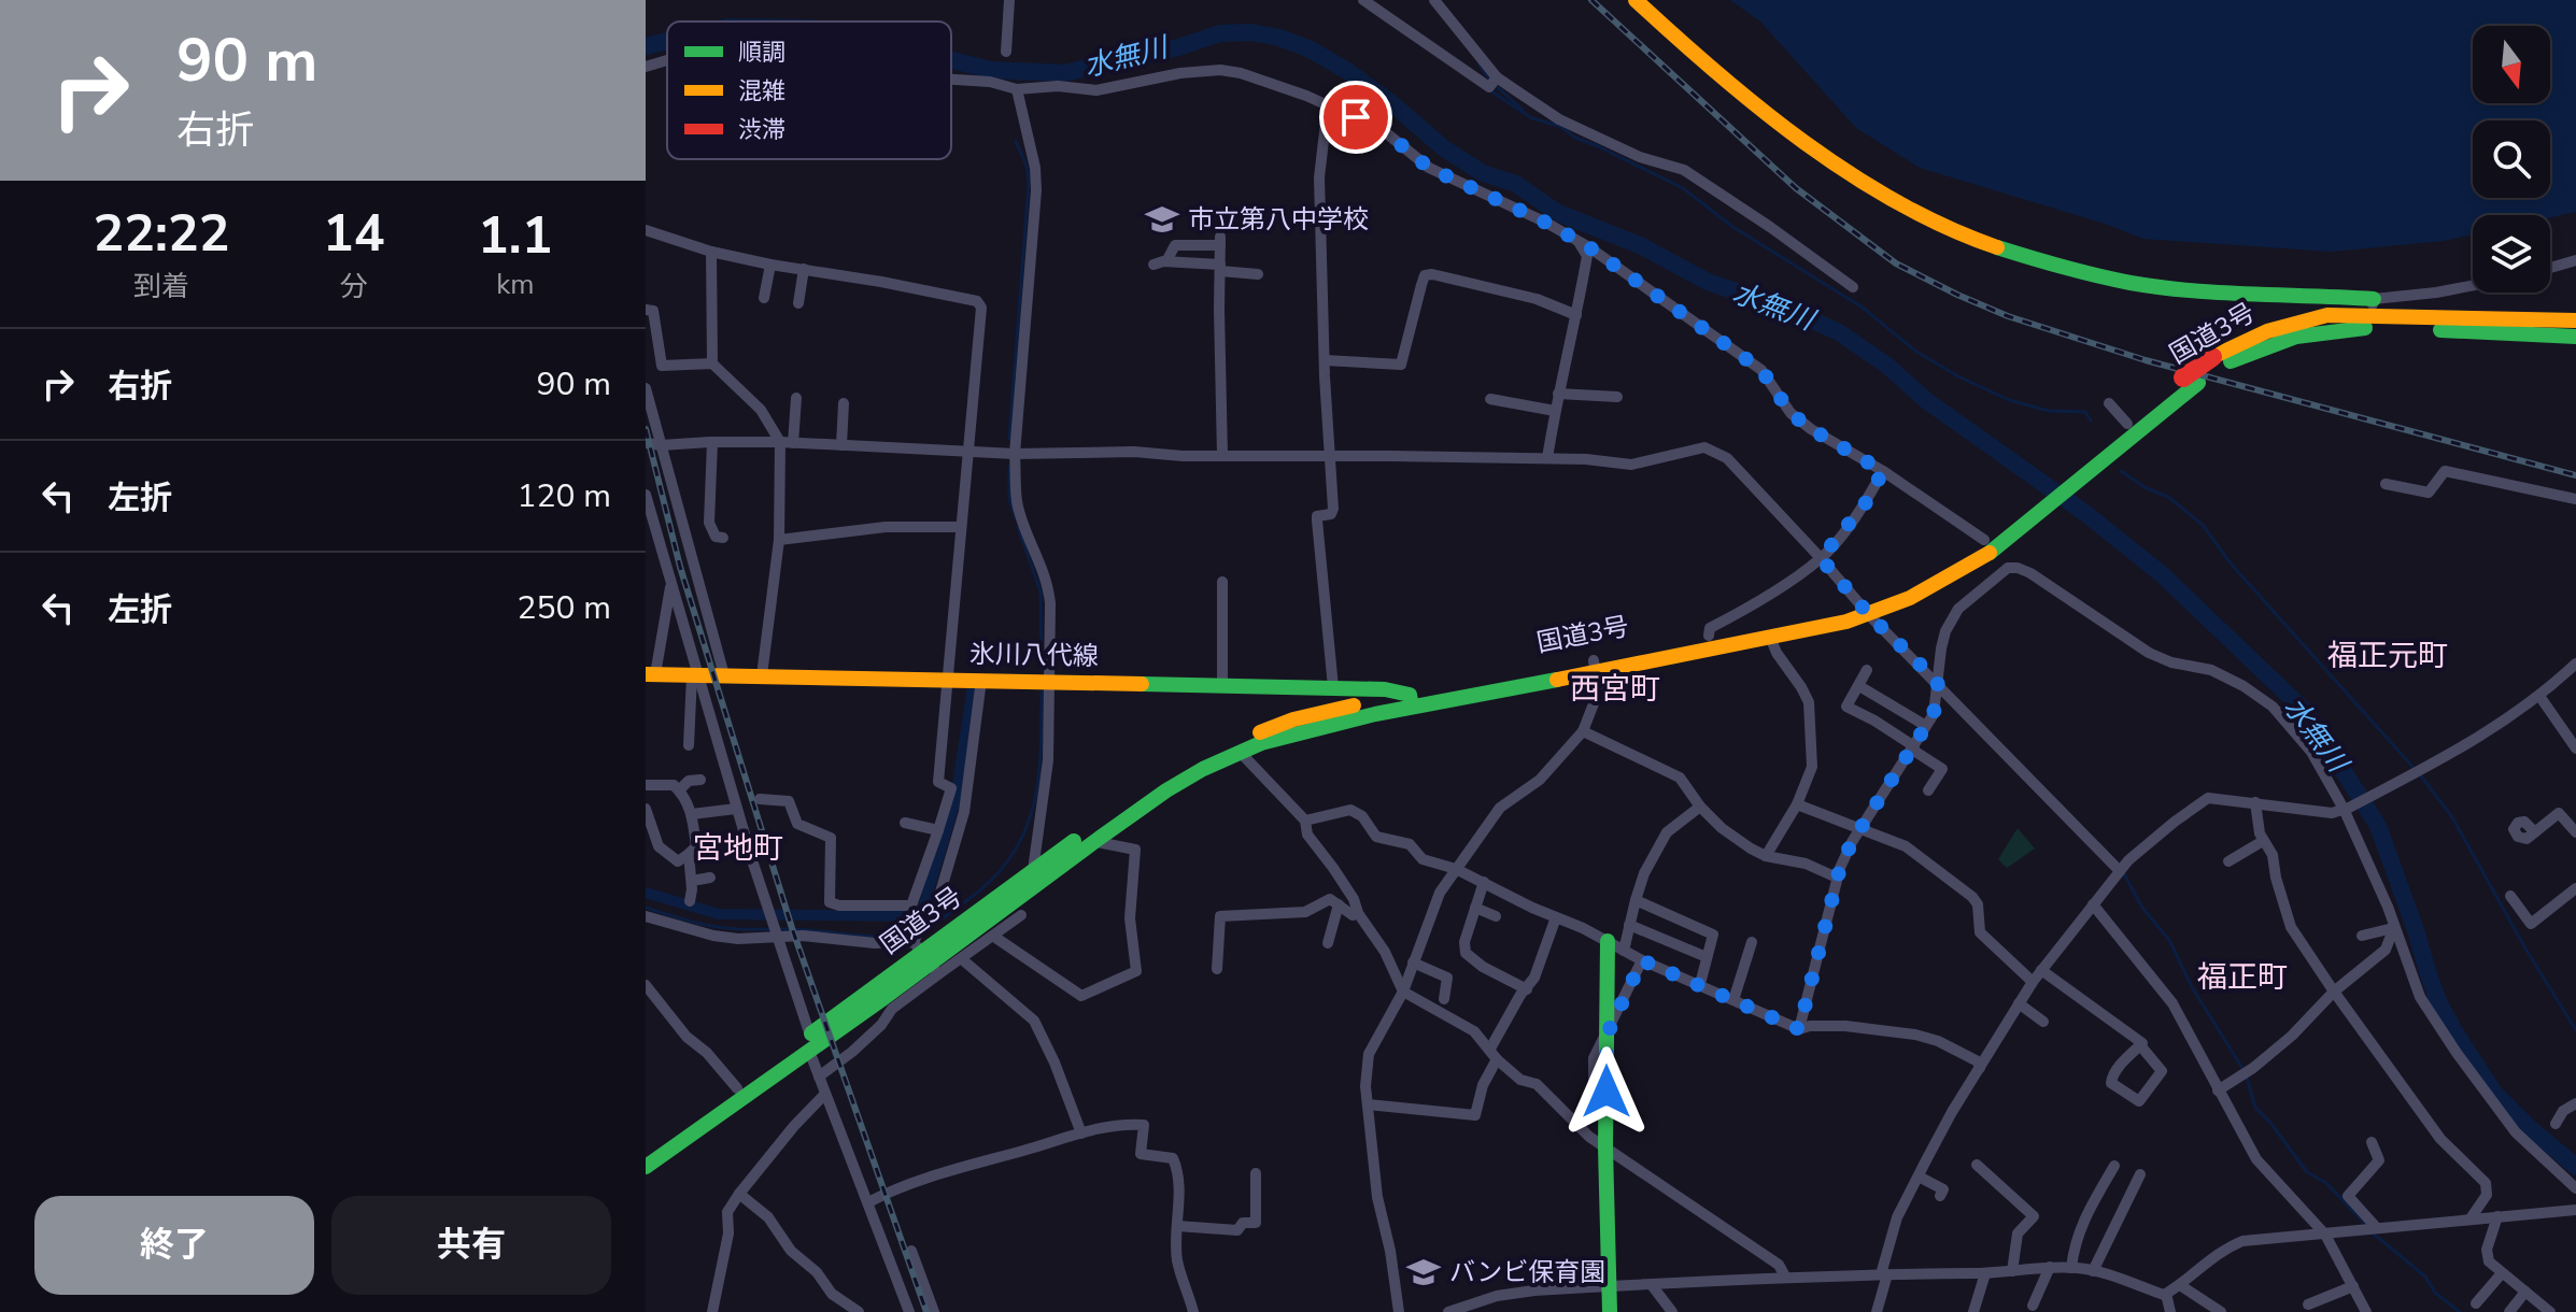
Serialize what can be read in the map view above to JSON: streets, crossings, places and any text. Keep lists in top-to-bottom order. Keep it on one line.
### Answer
{"streets":{"main road":["国道3号","氷川八代線"]},"crossings":[["国道3号","氷川八代線"]],"districts":["福正元町","西宮町","宮地町","福正町"],"water":["水無川"],"places":{"school or university":["市立第八中学校","バンビ保育園"]},"legend":["順調","混雑","渋滞"],"north":"bottom","page":{"turn":["90 m","右折"],"eta":["22:22","到着","14","分","1.1","km"],"list":[{"name":"右折","value":"90 m"},{"name":"左折","value":"120 m"},{"name":"左折","value":"250 m"}],"buttons":["終了","共有"]}}
